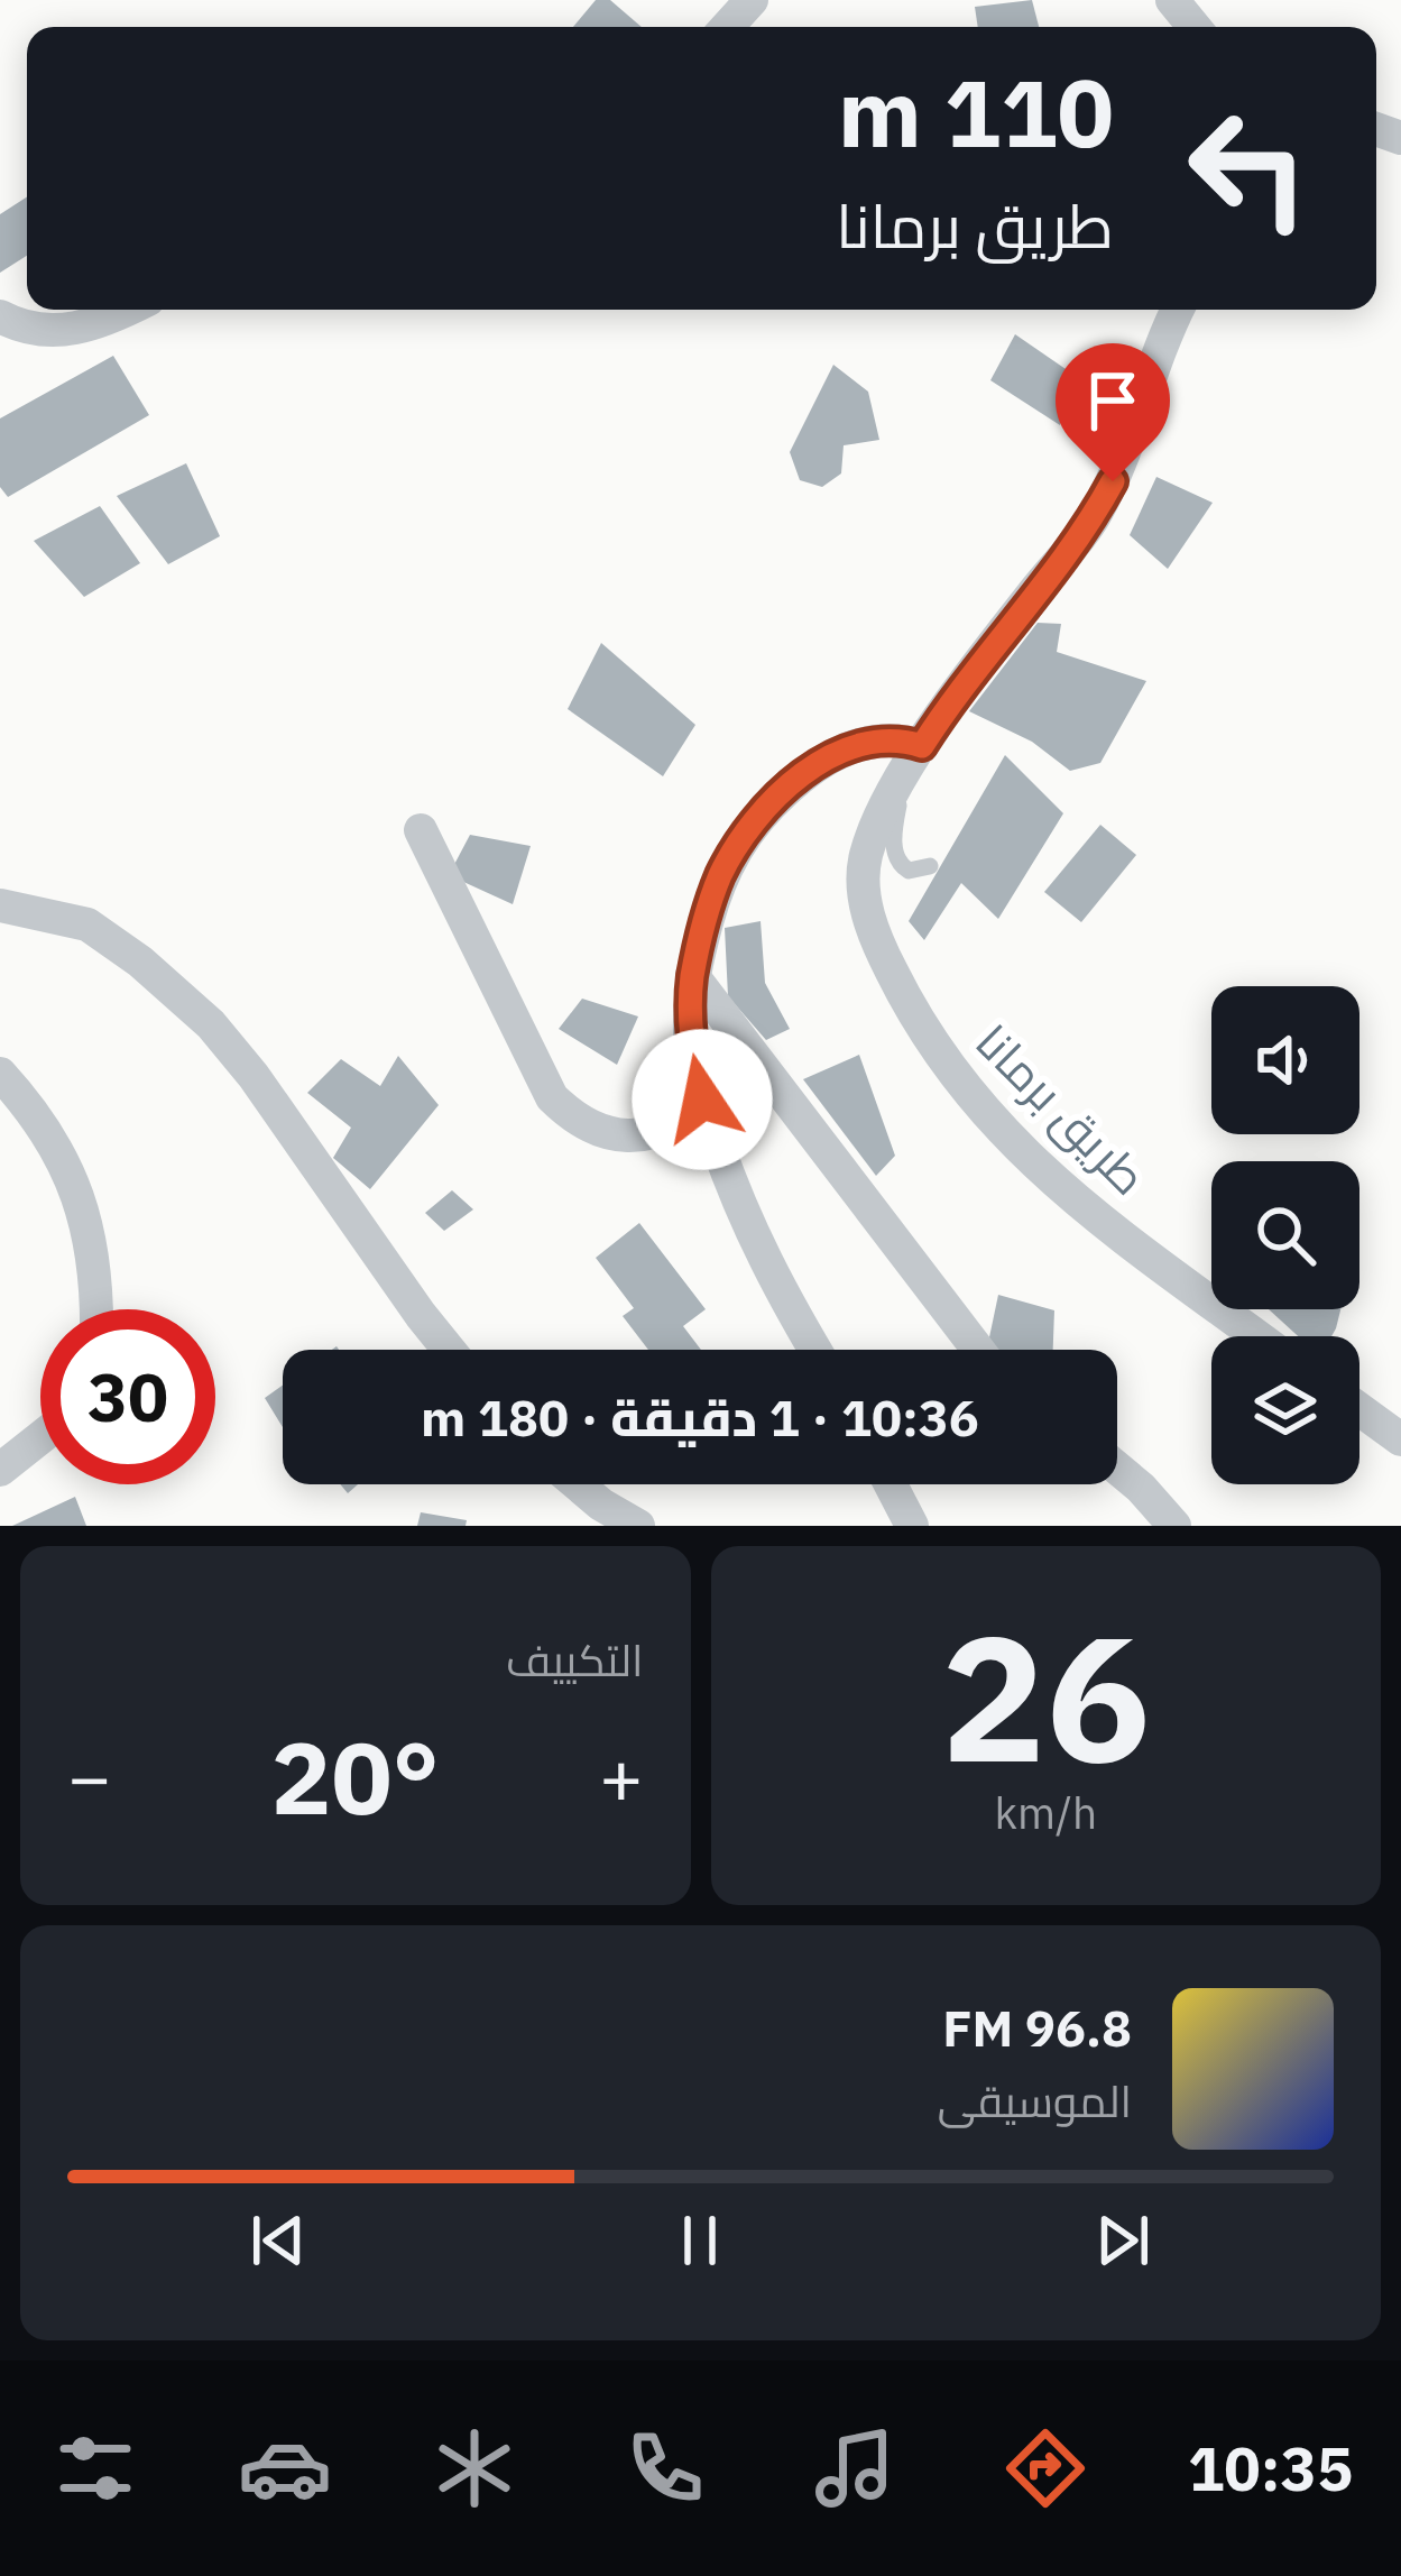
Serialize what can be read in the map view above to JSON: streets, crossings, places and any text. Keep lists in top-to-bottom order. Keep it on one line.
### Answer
{"streets":{"street":["طريق برمانا"]},"page":{"turn":["110 m","طريق برمانا"],"limit":"30","trip":"10:36 · 1 دقيقة · 180 m","tile":[["26","km/h"],"التكييف"],"heat":["−","20°","+"],"song":["96.8 FM","الموسيقى"],"tabs":"10:35"}}
